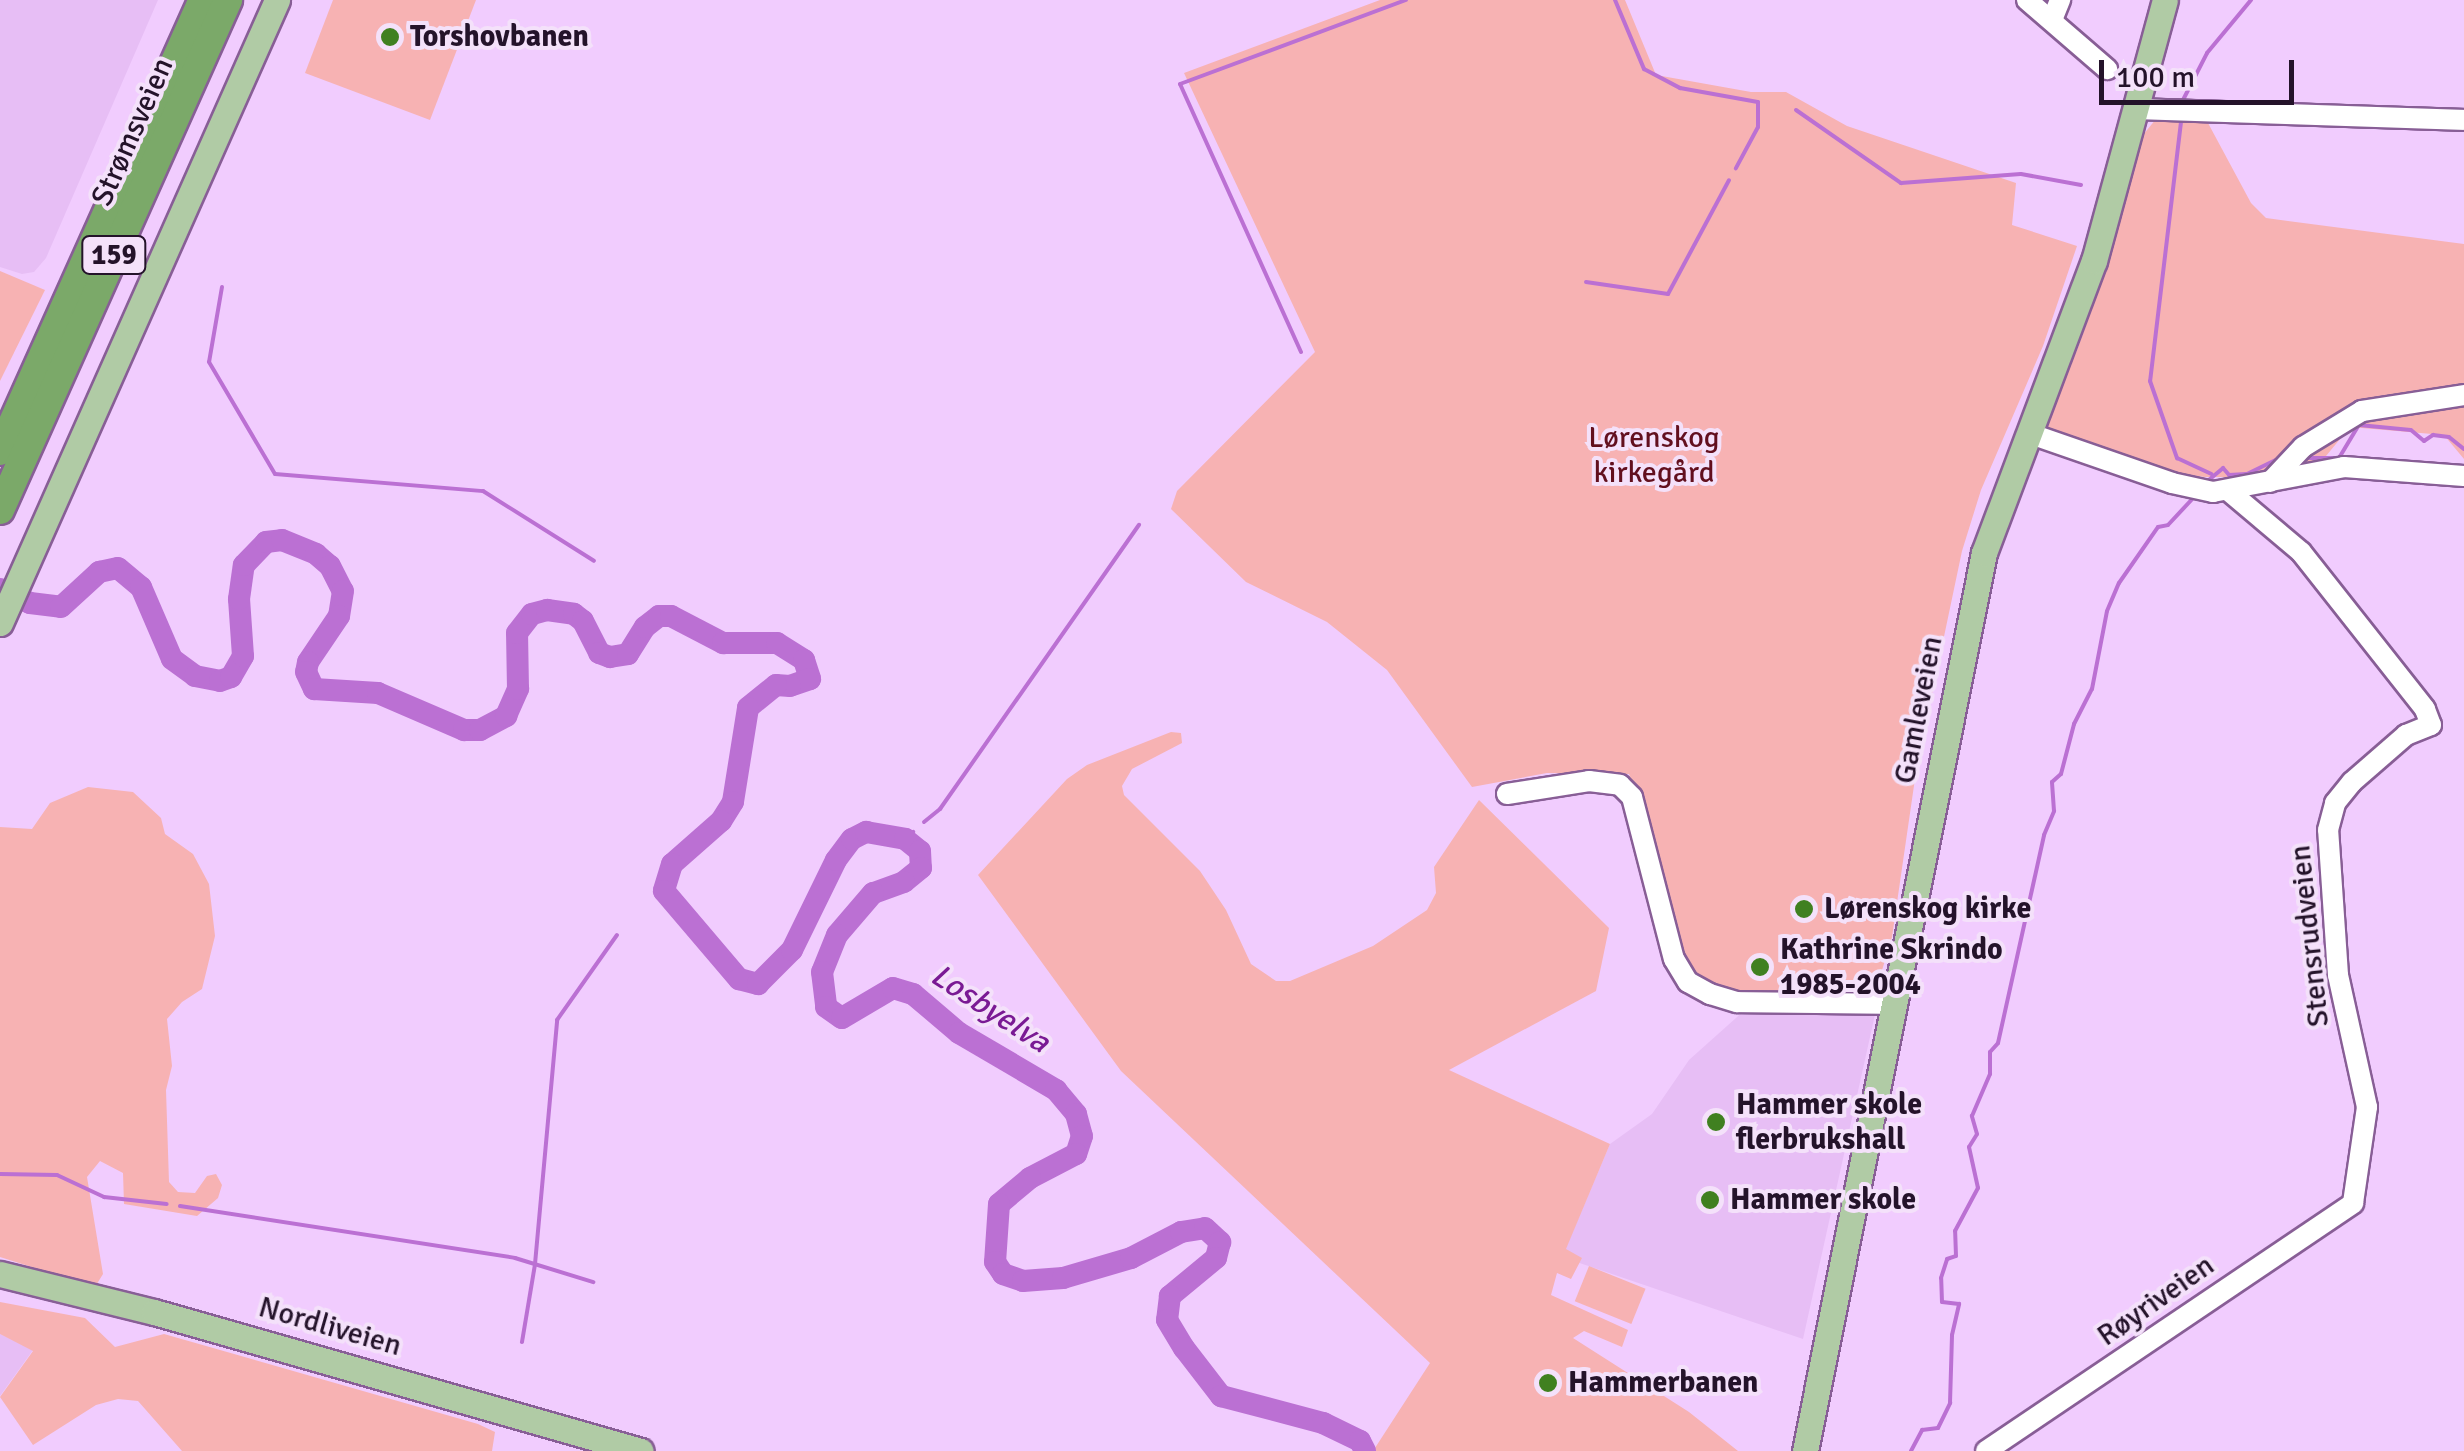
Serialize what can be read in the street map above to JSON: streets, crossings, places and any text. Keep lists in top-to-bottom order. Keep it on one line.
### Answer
{"streets":{"highway":["Strømsveien","159"],"main road":["Gamleveien","Nordliveien"],"street":["Stensrudveien","Røyriveien"]},"crossings":[["Stensrudveien","Røyriveien"]],"water":["Losbyelva"],"parks":["Lørenskog kirkegård"],"places":["Torshovbanen","Lørenskog kirke","Kathrine Skrindo 1985-2004","Hammer skole flerbrukshall","Hammer skole","Hammerbanen"],"scale_bar":"100 m"}
